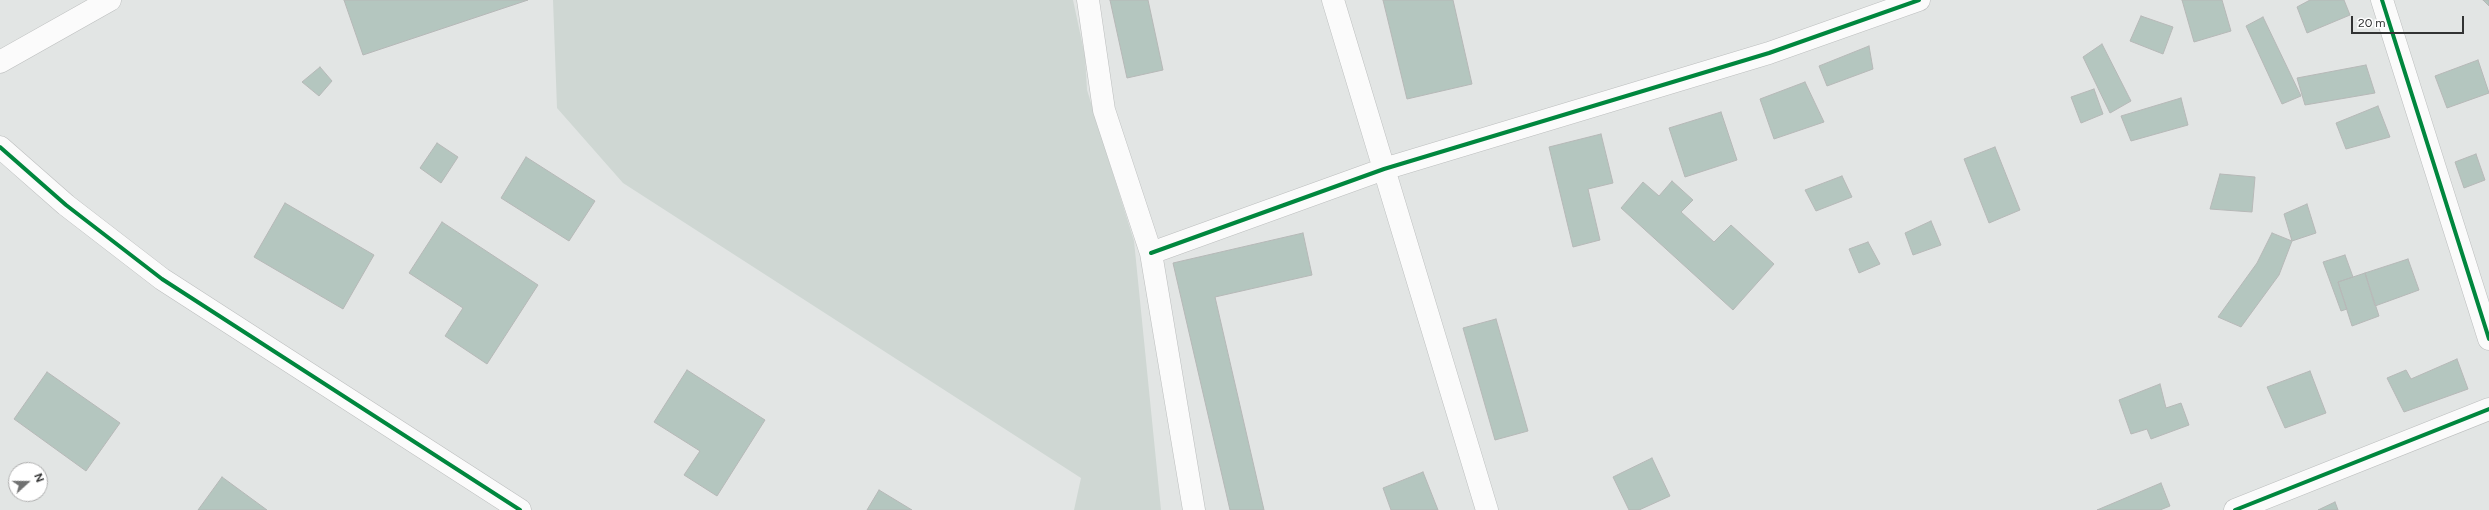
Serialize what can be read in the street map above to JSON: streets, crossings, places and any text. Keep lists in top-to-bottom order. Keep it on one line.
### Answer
{"scale_bar":"20 m","north":"right"}
